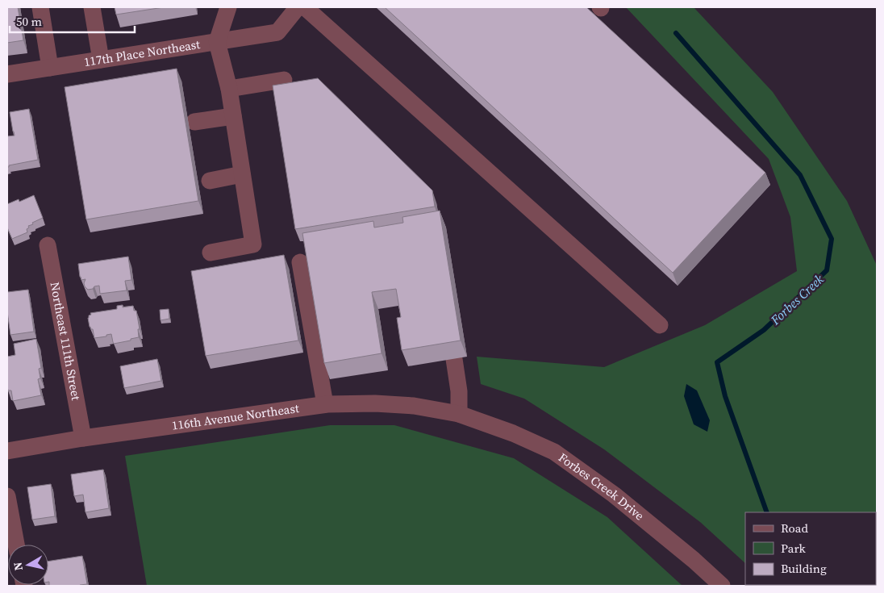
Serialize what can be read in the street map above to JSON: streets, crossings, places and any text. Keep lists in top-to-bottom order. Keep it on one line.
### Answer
{"streets":{"street":["117th Place Northeast","Northeast 111th Street","116th Avenue Northeast","Forbes Creek Drive"]},"crossings":[["Northeast 111th Street","116th Avenue Northeast"],["116th Avenue Northeast","Forbes Creek Drive"]],"water":["Forbes Creek"],"legend":["Road","Park","Building"],"scale_bar":"50 m","north":"left"}
